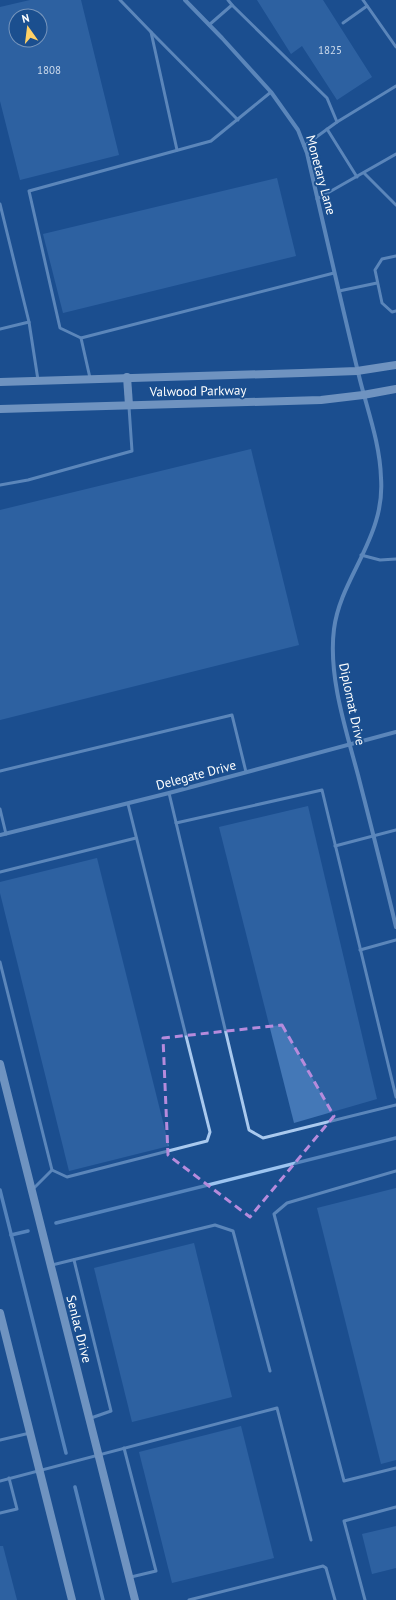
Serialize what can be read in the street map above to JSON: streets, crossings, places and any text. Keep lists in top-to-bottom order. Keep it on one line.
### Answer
{"streets":{"street":["Monetary Lane","Valwood Parkway","Diplomat Drive","Delegate Drive","Senlac Drive"]},"crossings":[["Monetary Lane","Valwood Parkway"],["Monetary Lane","Diplomat Drive"],["Valwood Parkway","Diplomat Drive"],["Diplomat Drive","Delegate Drive"]],"house_numbers":["1825","1808"],"north":"top"}
